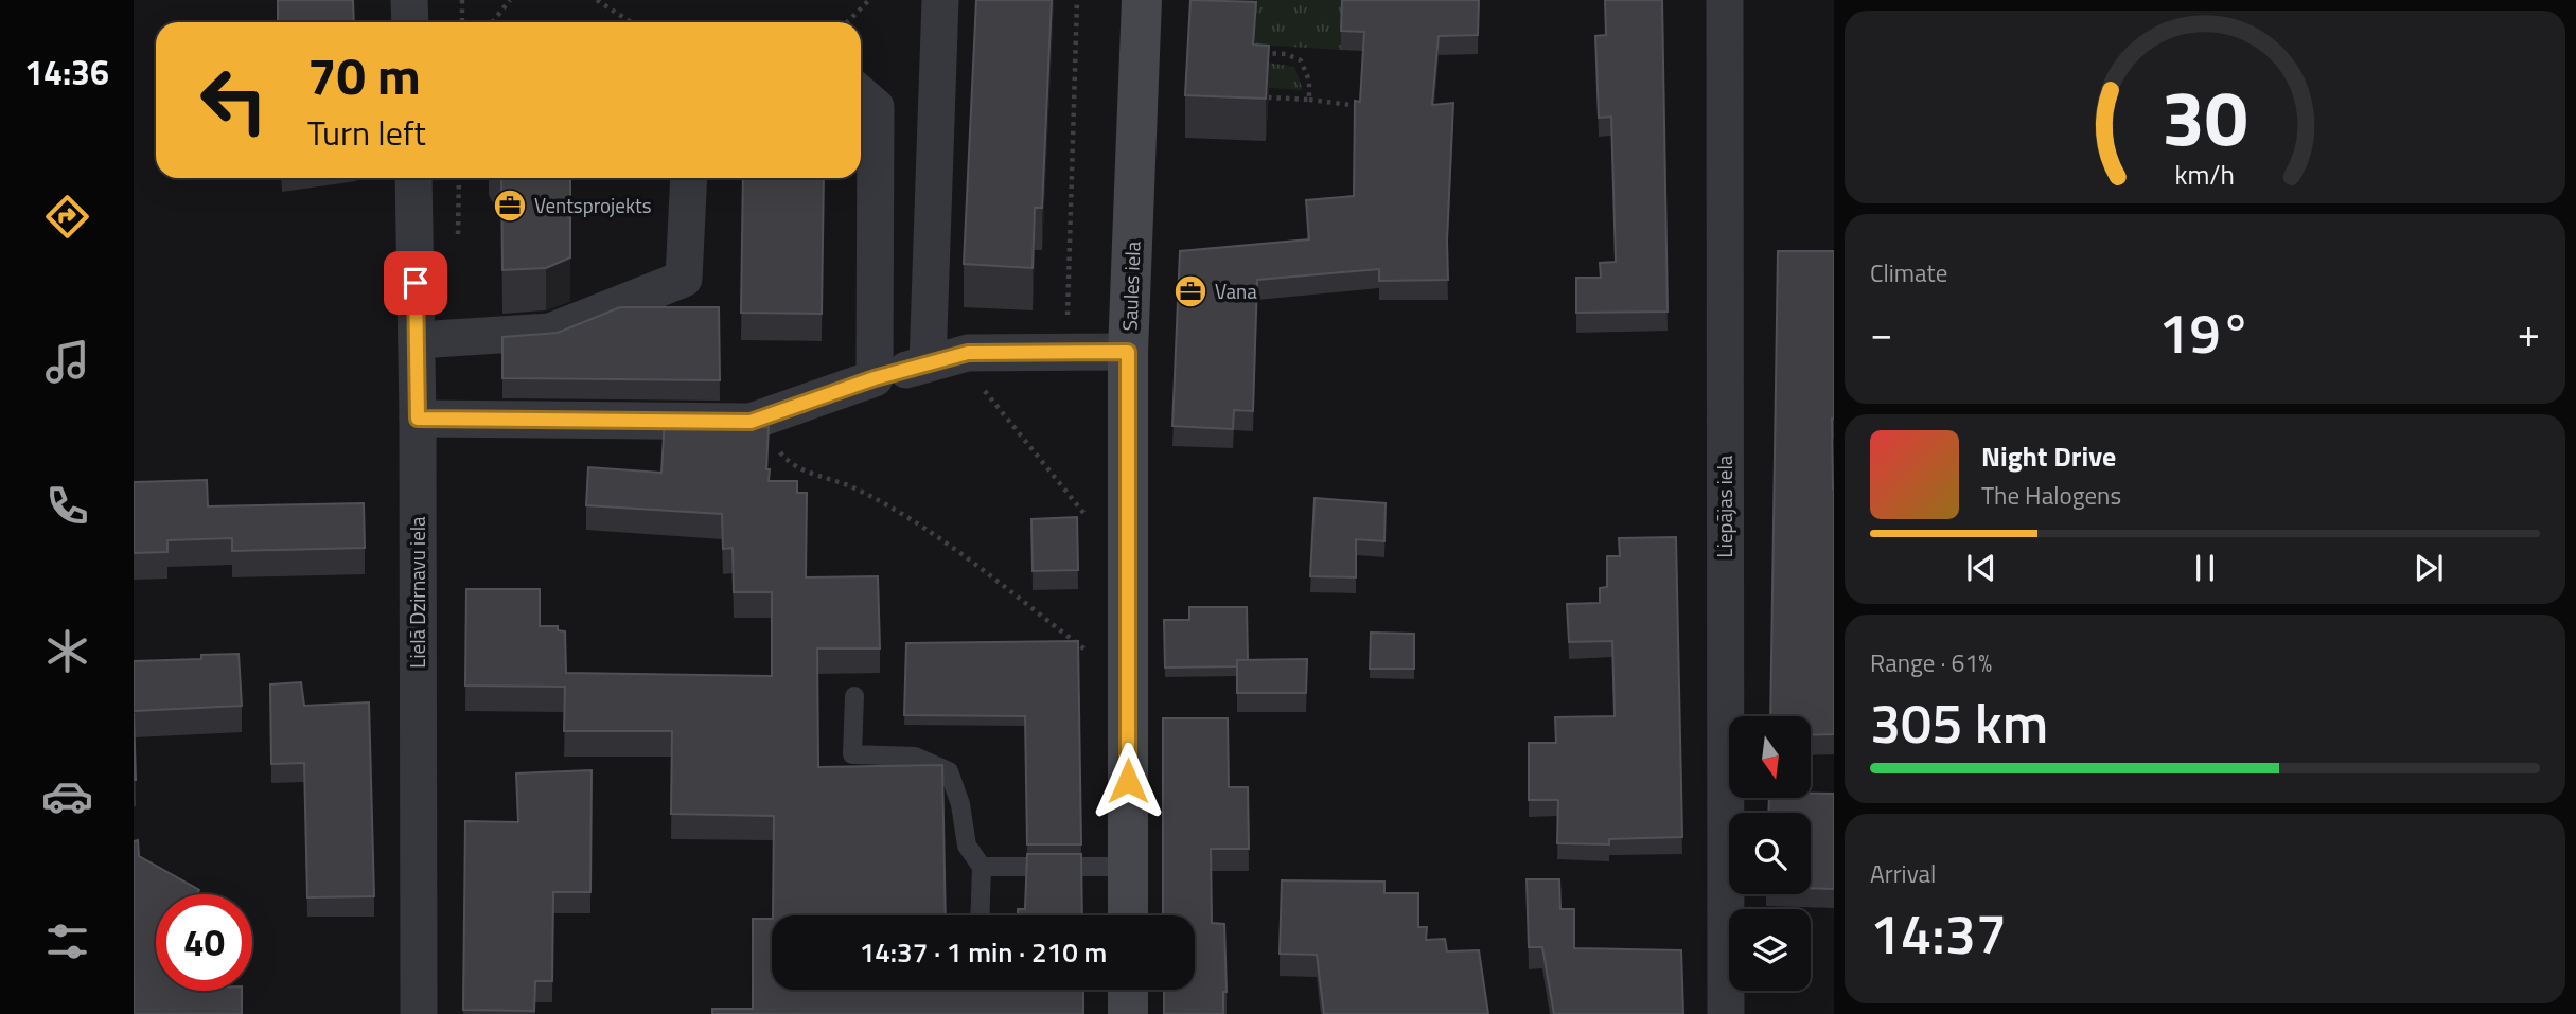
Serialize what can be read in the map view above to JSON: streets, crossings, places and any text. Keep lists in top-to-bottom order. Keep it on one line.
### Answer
{"streets":{"street":["Saules iela","Liepājas iela","Lielā Dzirnavu iela"]},"places":{"office":["Ventsprojekts","Vana"]},"north":"bottom","page":{"tabs":"14:36","turn":["70 m","Turn left"],"tile":["Climate",["Range · 61%","305 km"],["Arrival","14:37"]],"heat":["−","19°","+"],"song":["Night Drive","The Halogens"],"limit":"40","trip":"14:37 · 1 min · 210 m","gauge":["30","km/h"]}}
